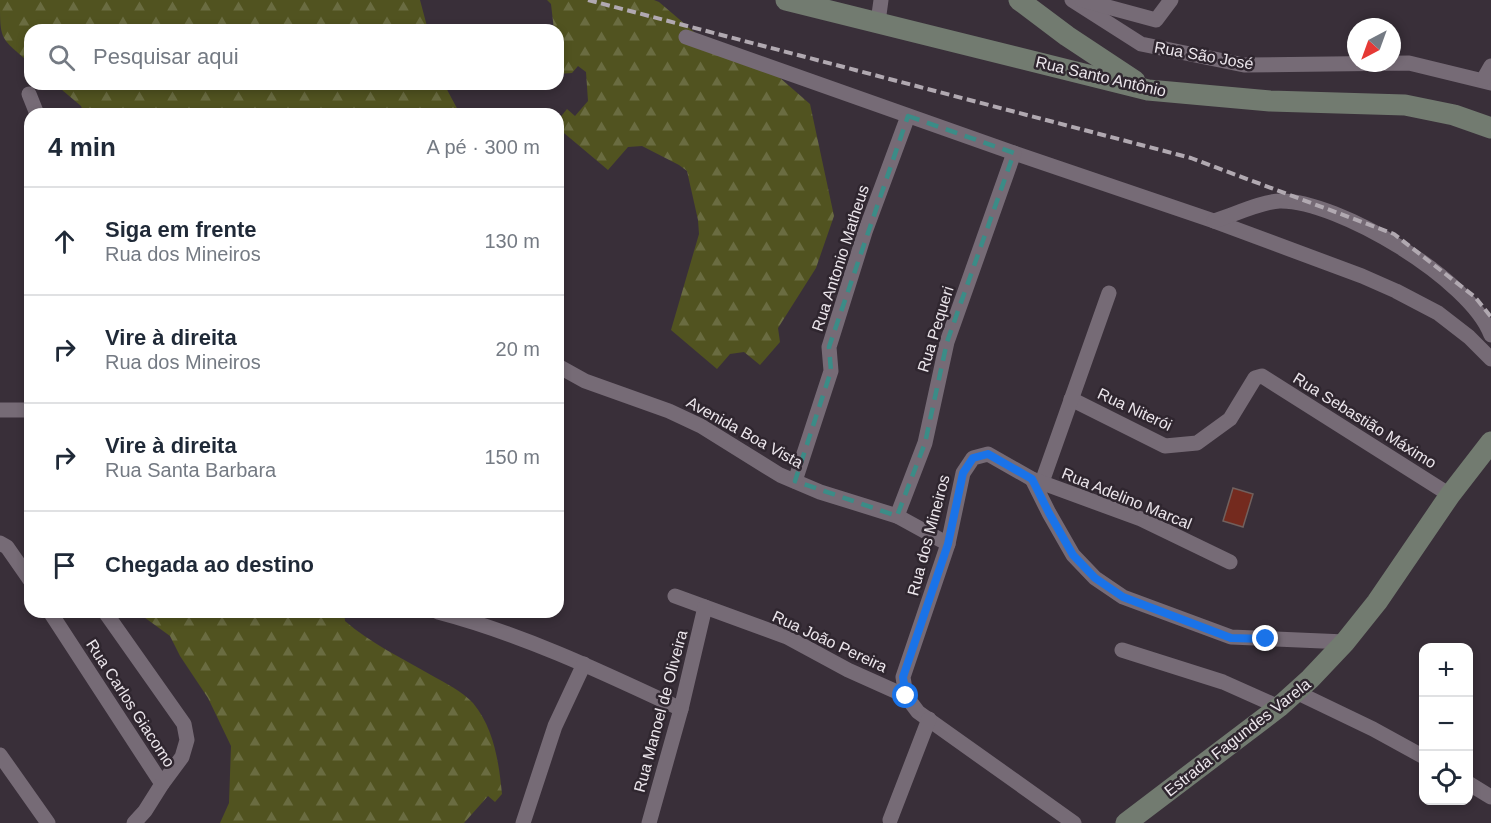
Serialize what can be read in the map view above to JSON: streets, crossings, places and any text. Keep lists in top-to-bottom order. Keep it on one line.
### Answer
{"streets":{"main road":["Rua Santo Antônio","Estrada Fagundes Varela"],"street":["Rua São José","Rua Antonio Matheus","Rua Pequeri","Rua Niterói","Rua Sebastião Máximo","Avenida Boa Vista","Rua Adelino Marcal","Rua dos Mineiros","Rua João Pereira","Rua Carlos Giacomo","Rua Manoel de Oliveira"]},"crossings":[["Rua Antonio Matheus","Avenida Boa Vista"],["Rua Pequeri","Avenida Boa Vista"],["Rua Niterói","Rua Sebastião Máximo"],["Rua Niterói","Rua Adelino Marcal"],["Rua Niterói","Rua dos Mineiros"],["Rua Sebastião Máximo","Estrada Fagundes Varela"],["Avenida Boa Vista","Rua dos Mineiros"],["Rua Adelino Marcal","Rua dos Mineiros"],["Rua dos Mineiros","Rua João Pereira"],["Rua João Pereira","Rua Manoel de Oliveira"]],"north":"bottom left","page":{"search":"Pesquisar aqui","heading":["4 min","A pé · 300 m"],"list":[["Siga em frente","Rua dos Mineiros","130 m"],["Vire à direita","Rua dos Mineiros","20 m"],["Vire à direita","Rua Santa Barbara","150 m"],"Chegada ao destino"],"map_buttons":["+","−"]}}
